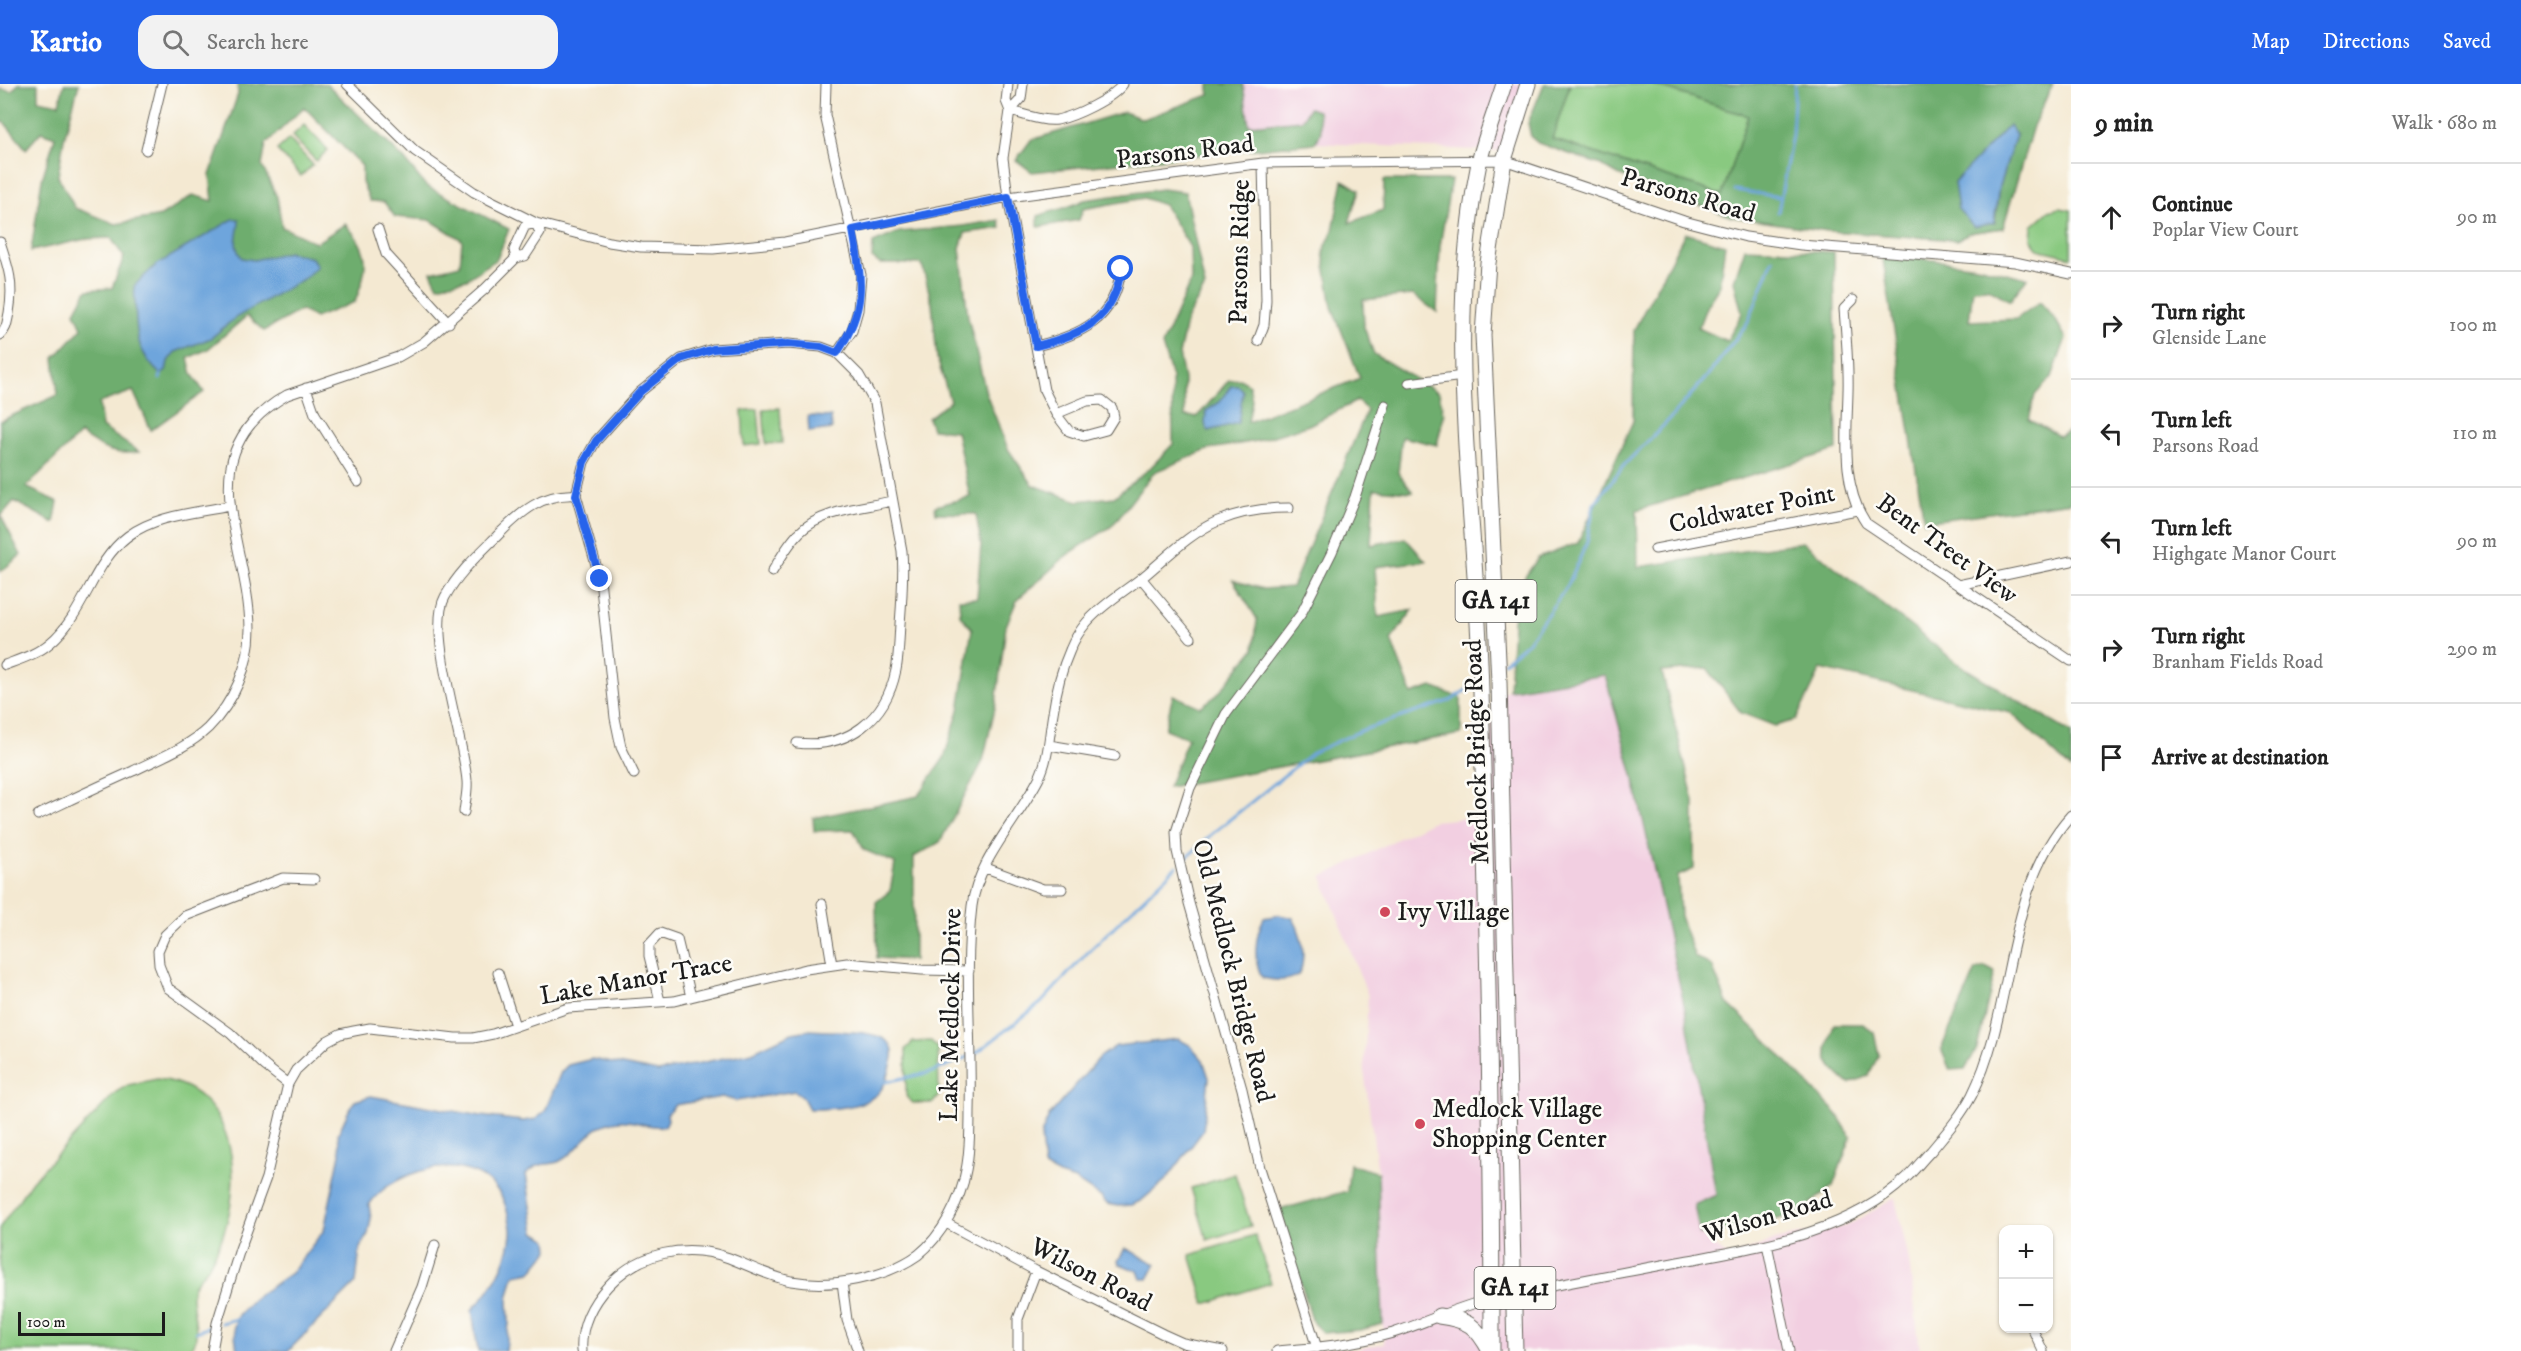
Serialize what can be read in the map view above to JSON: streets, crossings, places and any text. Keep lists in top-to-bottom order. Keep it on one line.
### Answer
{"streets":{"highway":["GA 141","Medlock Bridge Road"],"street":["Parsons Road","Parsons Ridge","Coldwater Point","Bent Treet View","Old Medlock Bridge Road","Lake Manor Trace","Lake Medlock Drive","Wilson Road"]},"crossings":[["Parsons Road","Parsons Ridge"],["Parsons Road","Medlock Bridge Road"],["Coldwater Point","Bent Treet View"],["Medlock Bridge Road","Wilson Road"],["Lake Manor Trace","Lake Medlock Drive"],["Lake Medlock Drive","Wilson Road"]],"places":["Ivy Village","Medlock Village Shopping Center"],"scale_bar":"100 m","page":{"header":"Kartio","search":"Search here","nav":["Map","Directions","Saved"],"heading":["9 min","Walk · 680 m"],"list":[["Continue","Poplar View Court","90 m"],["Turn right","Glenside Lane","100 m"],["Turn left","Parsons Road","110 m"],["Turn left","Highgate Manor Court","90 m"],["Turn right","Branham Fields Road","290 m"],"Arrive at destination"],"map_buttons":["+","−"],"scale":"100 m"}}
